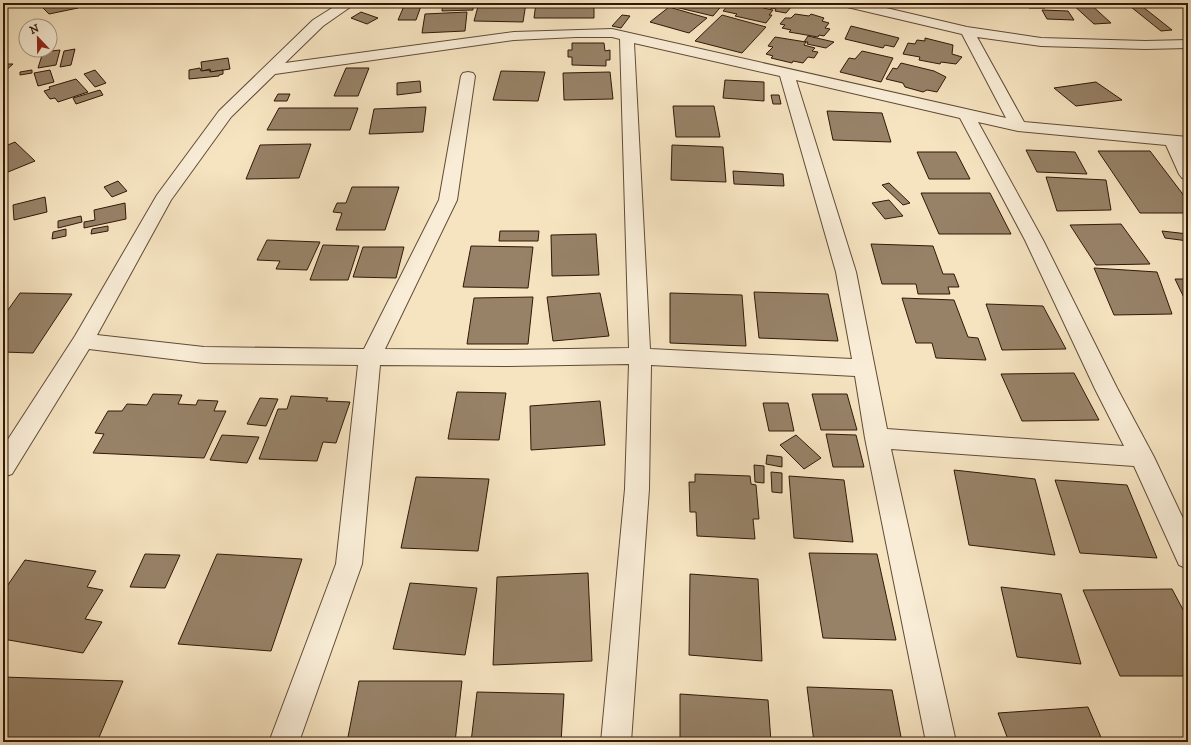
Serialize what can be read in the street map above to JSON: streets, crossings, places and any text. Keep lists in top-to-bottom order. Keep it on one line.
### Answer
{"north":"top"}
